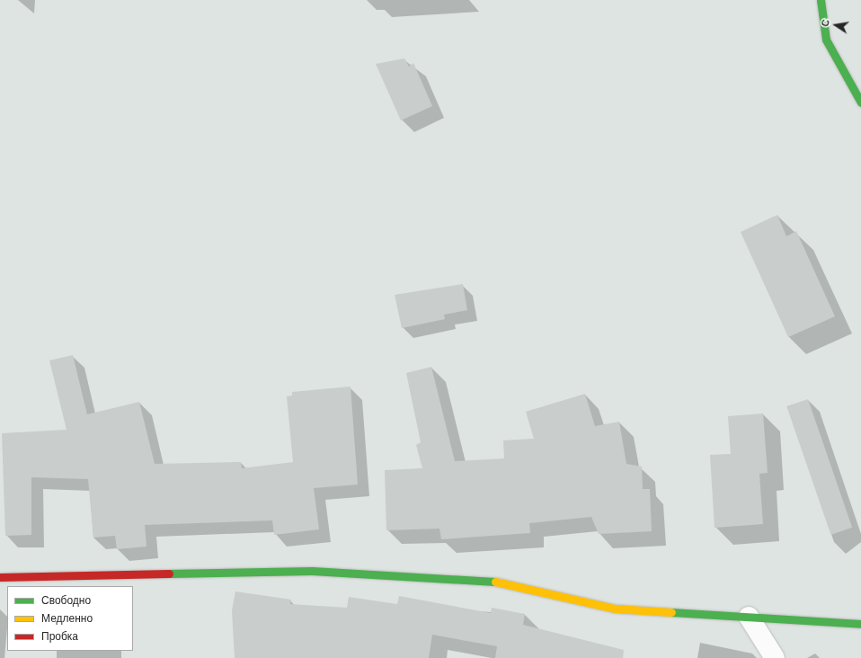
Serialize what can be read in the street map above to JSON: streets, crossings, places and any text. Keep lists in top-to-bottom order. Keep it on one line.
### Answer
{"legend":["Свободно","Медленно","Пробка"],"north":"left"}
